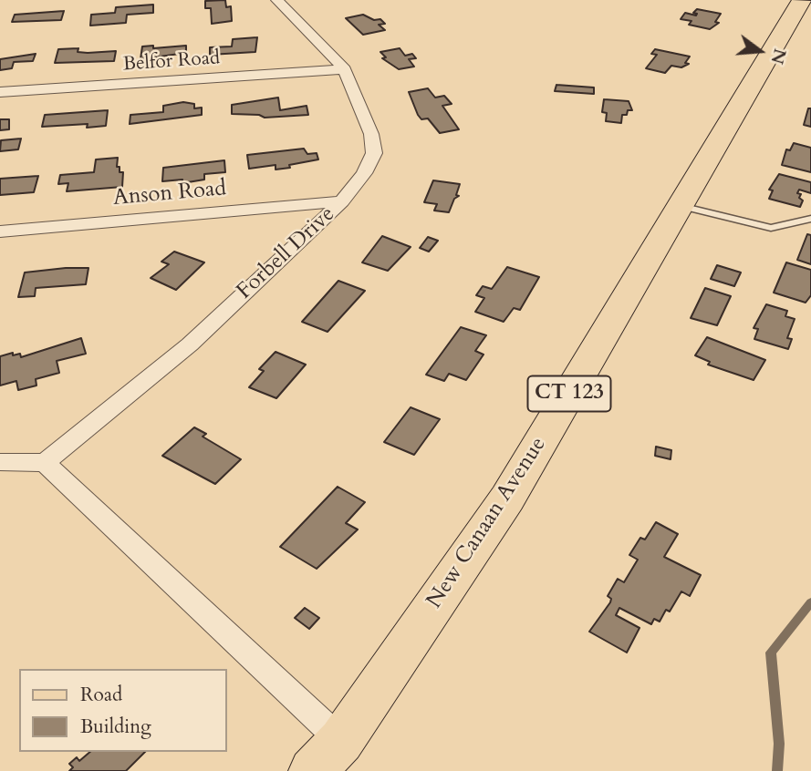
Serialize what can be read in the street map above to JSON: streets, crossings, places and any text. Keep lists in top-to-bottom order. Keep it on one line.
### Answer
{"streets":{"main road":["CT 123","New Canaan Avenue"],"street":["Belfor Road","Anson Road","Forbell Drive"]},"crossings":[["Belfor Road","Forbell Drive"],["Anson Road","Forbell Drive"]],"legend":["Road","Building"],"north":"right"}
